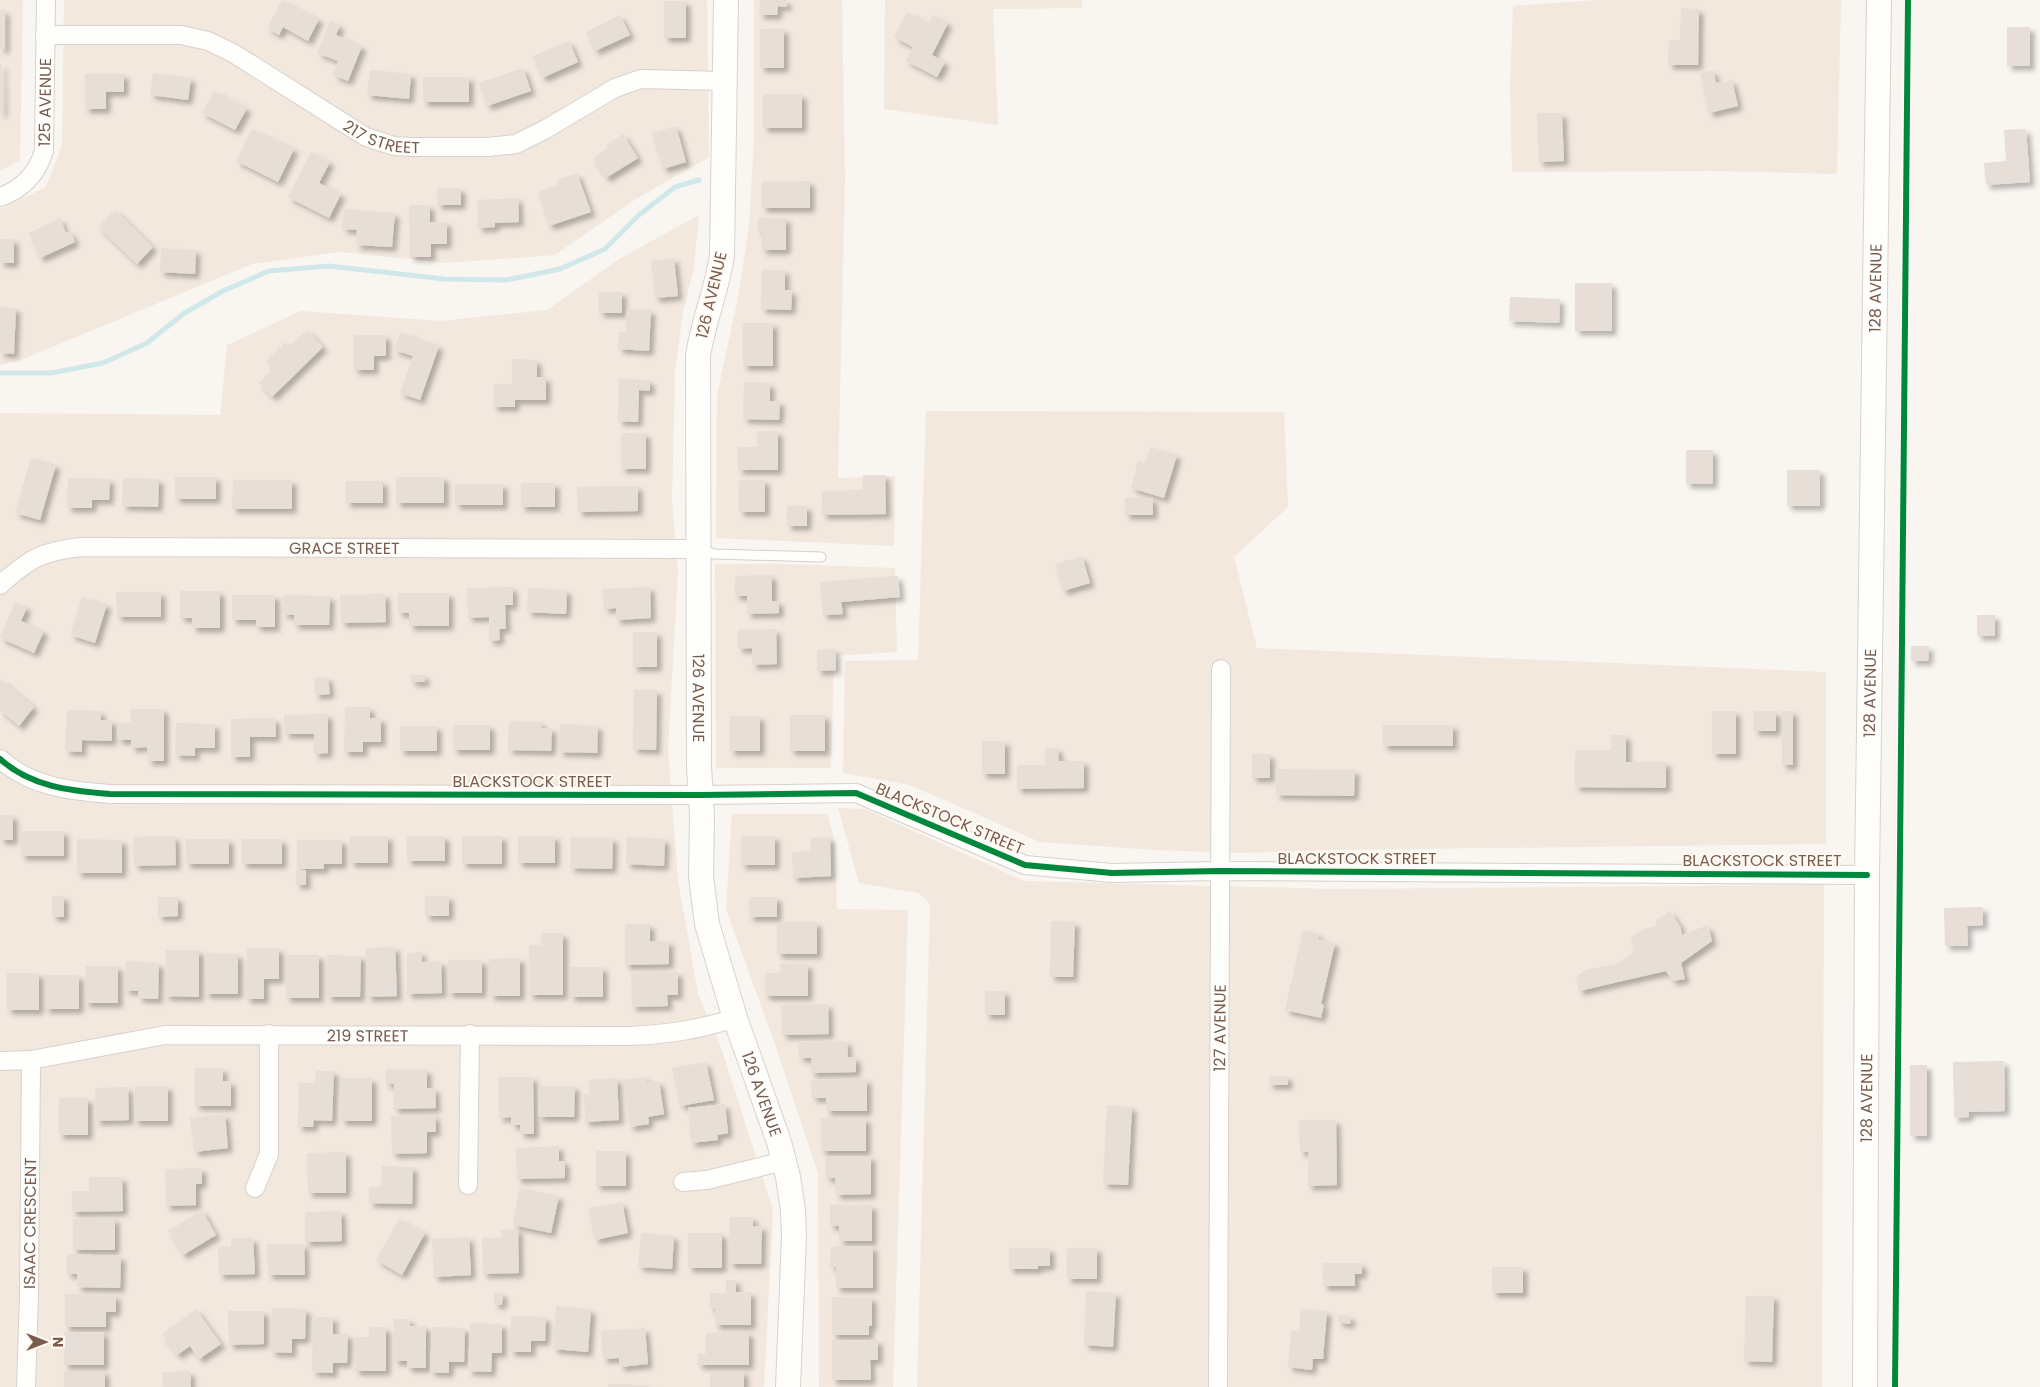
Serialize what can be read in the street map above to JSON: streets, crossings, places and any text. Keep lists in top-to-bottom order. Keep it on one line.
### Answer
{"streets":{"street":["125 AVENUE","217 STREET","128 AVENUE","126 AVENUE","GRACE STREET","BLACKSTOCK STREET","127 AVENUE","219 STREET","ISAAC CRESCENT"]},"crossings":[["125 AVENUE","217 STREET"],["217 STREET","126 AVENUE"],["128 AVENUE","BLACKSTOCK STREET"],["126 AVENUE","GRACE STREET"],["126 AVENUE","BLACKSTOCK STREET"],["126 AVENUE","219 STREET"],["BLACKSTOCK STREET","127 AVENUE"],["219 STREET","ISAAC CRESCENT"]],"north":"right"}
